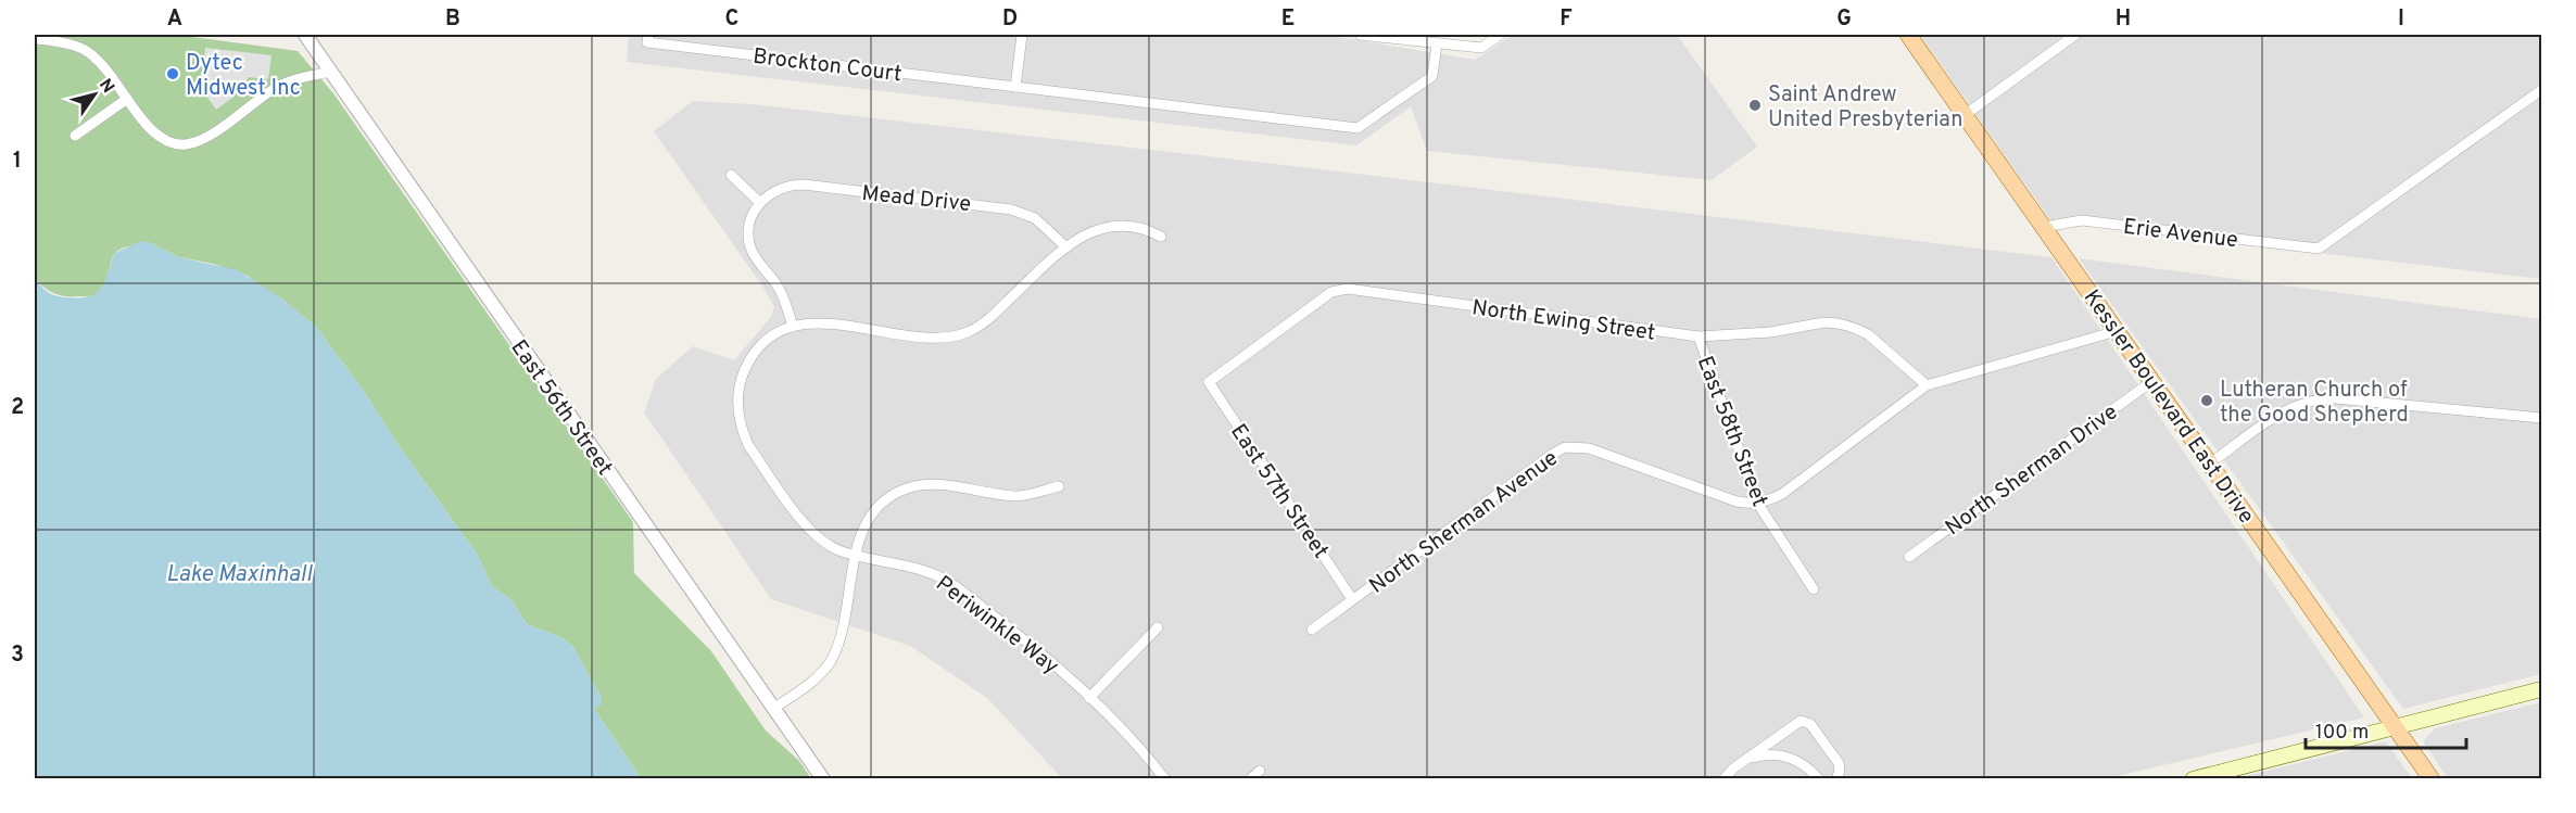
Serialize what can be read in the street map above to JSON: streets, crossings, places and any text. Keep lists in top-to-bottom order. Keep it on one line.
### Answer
{"streets":{"main road":["Kessler Boulevard East Drive"],"street":["Brockton Court","Mead Drive","Erie Avenue","North Ewing Street","East 56th Street","East 58th Street","North Sherman Drive","East 57th Street","North Sherman Avenue","Periwinkle Way"]},"crossings":[["Erie Avenue","Kessler Boulevard East Drive"],["North Ewing Street","East 58th Street"],["North Ewing Street","East 57th Street"],["Kessler Boulevard East Drive","North Sherman Drive"],["East 58th Street","North Sherman Avenue"],["East 57th Street","North Sherman Avenue"]],"water":["Lake Maxinhall"],"places":["Dytec Midwest Inc","Saint Andrew United Presbyterian","Lutheran Church of the Good Shepherd"],"scale_bar":"100 m","north":"top right","grid":{"columns":["A","B","C","D","E","F","G","H","I"],"rows":["1","2","3"]}}
